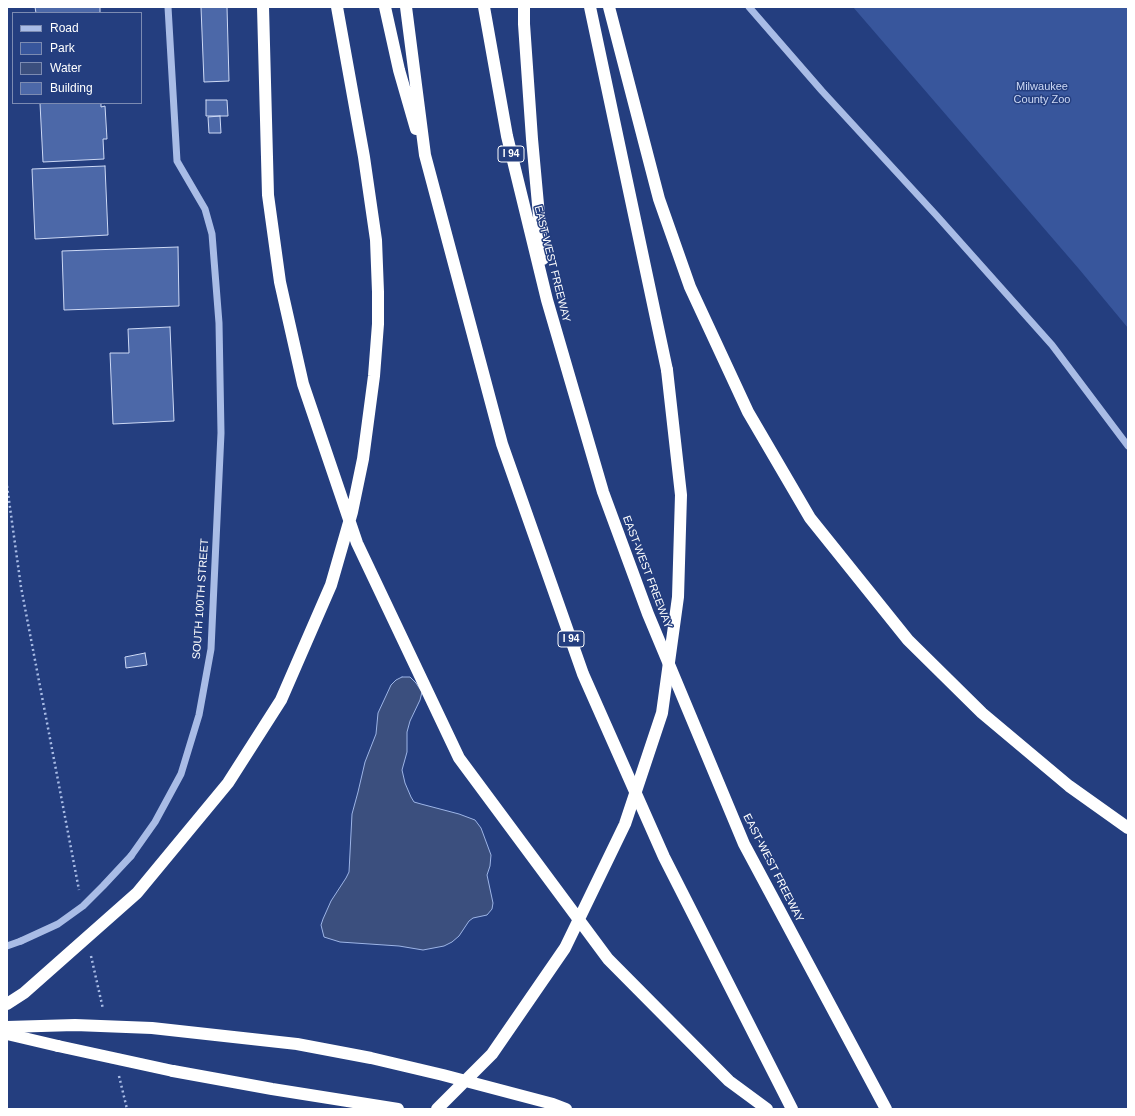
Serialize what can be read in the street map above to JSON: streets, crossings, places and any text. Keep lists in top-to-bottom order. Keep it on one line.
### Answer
{"streets":{"highway":["I 94","EAST-WEST FREEWAY"],"street":["SOUTH 100TH STREET"]},"parks":["Milwaukee County Zoo"],"legend":["Road","Park","Water","Building"]}
